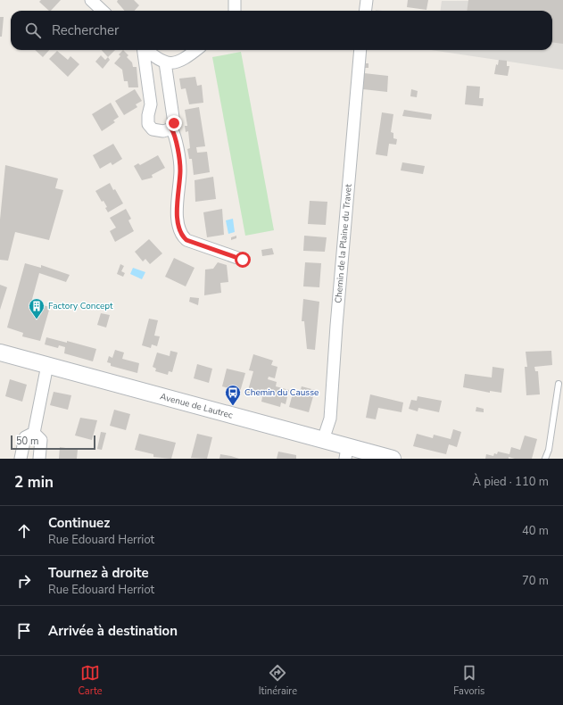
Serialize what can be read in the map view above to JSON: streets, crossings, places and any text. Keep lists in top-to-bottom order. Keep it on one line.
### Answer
{"streets":{"main road":["Avenue de Lautrec"],"street":["Chemin de la Plaine du Travet"]},"crossings":[["Chemin de la Plaine du Travet","Avenue de Lautrec"]],"places":{"building":["Factory Concept"],"bus stop":["Chemin du Causse"]},"scale_bar":"50 m","page":{"search":"Rechercher","scale":"50 m","heading":["2 min","À pied · 110 m"],"list":[["Continuez","Rue Edouard Herriot","40 m"],["Tournez à droite","Rue Edouard Herriot","70 m"],"Arrivée à destination"],"nav":["Carte","Itinéraire","Favoris"]}}
